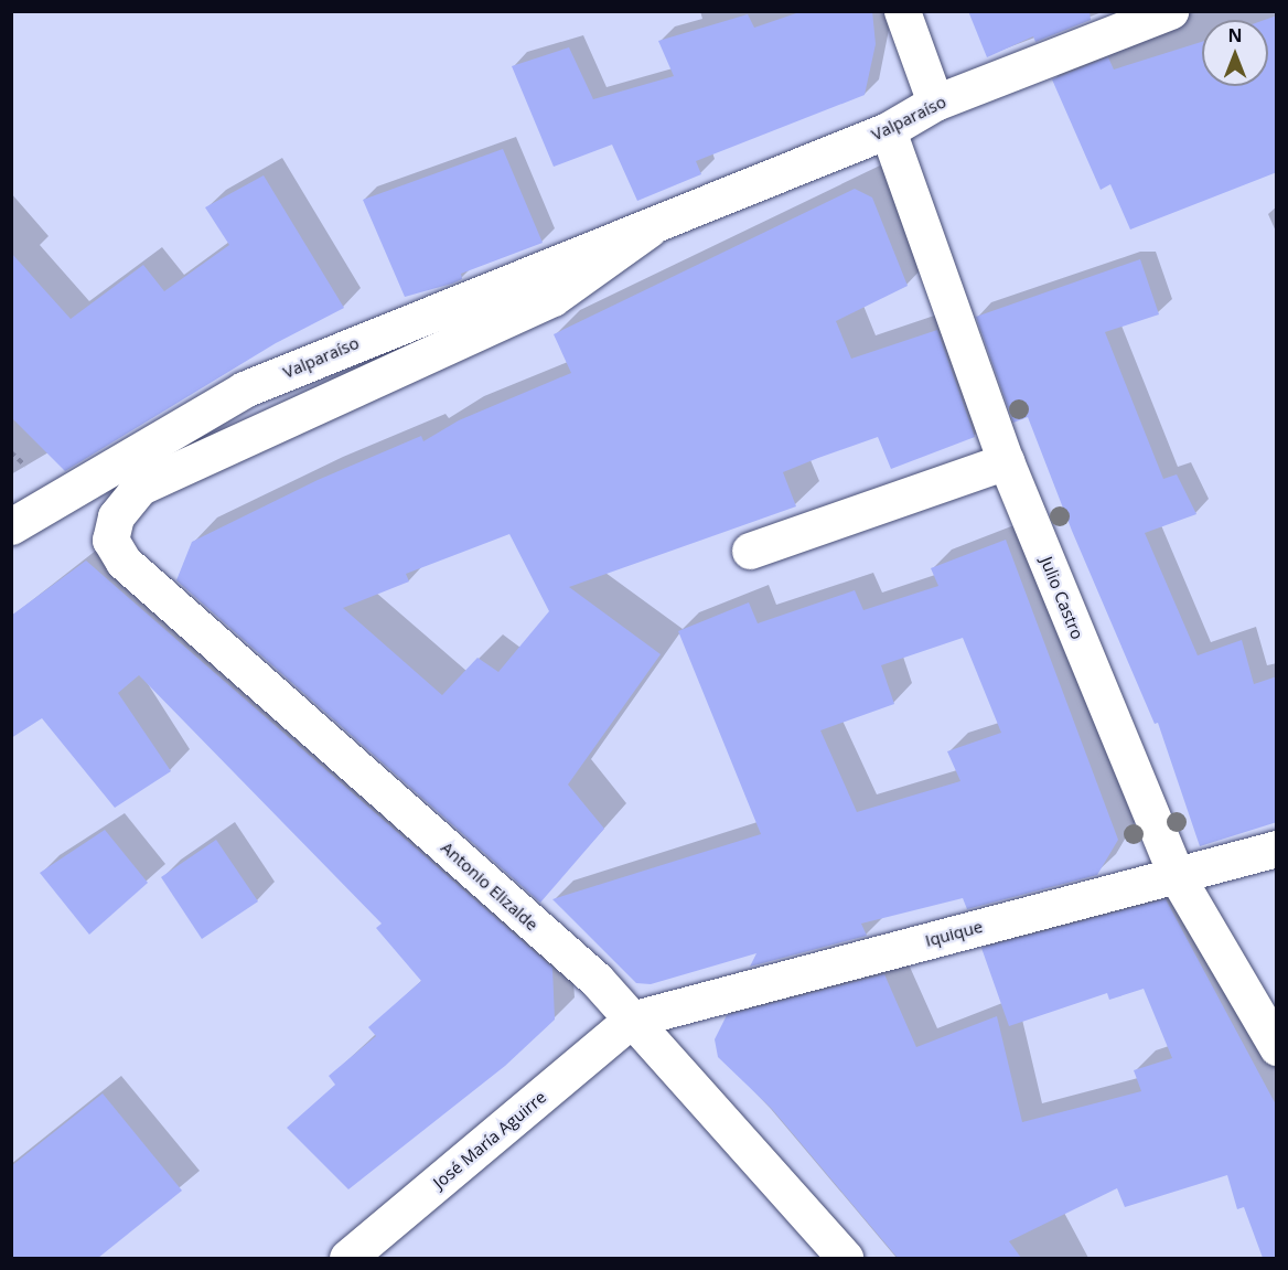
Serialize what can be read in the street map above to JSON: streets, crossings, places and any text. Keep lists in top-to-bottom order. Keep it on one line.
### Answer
{"streets":{"street":["Valparaíso","Julio Castro","Antonio Elizalde","Iquique","José María Aguirre"]},"crossings":[["Valparaíso","Julio Castro"],["Valparaíso","Antonio Elizalde"],["Julio Castro","Iquique"],["Antonio Elizalde","Iquique"],["Antonio Elizalde","José María Aguirre"],["Iquique","José María Aguirre"]],"north":"top"}
